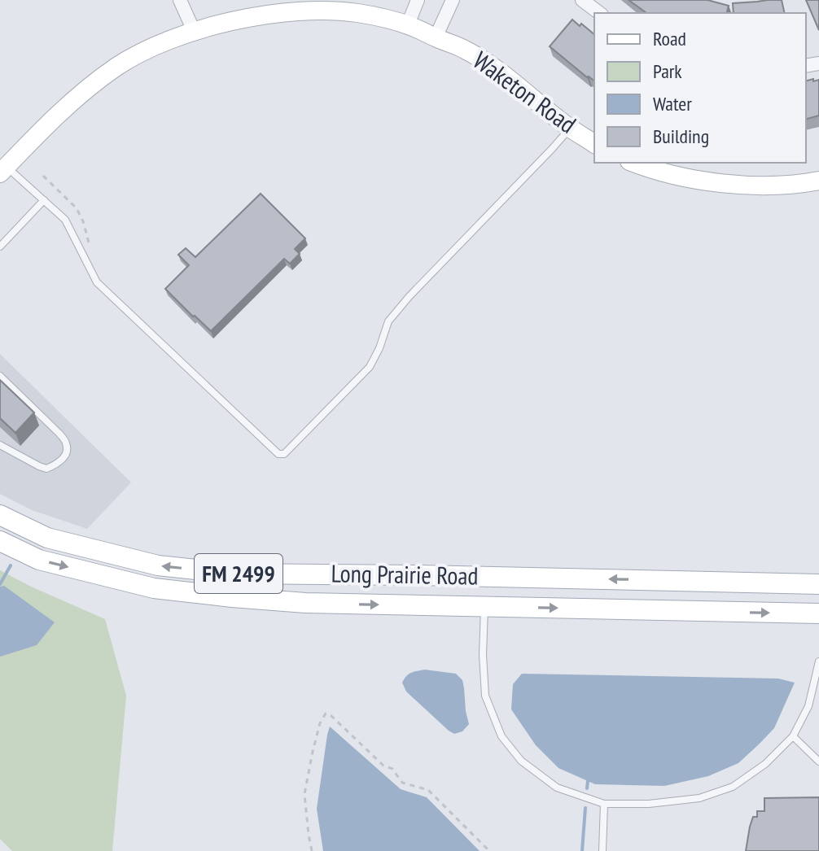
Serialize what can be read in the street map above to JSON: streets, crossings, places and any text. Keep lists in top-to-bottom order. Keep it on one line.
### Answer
{"streets":{"main road":["FM 2499","Long Prairie Road"],"street":["Waketon Road"]},"legend":["Road","Park","Water","Building"]}
